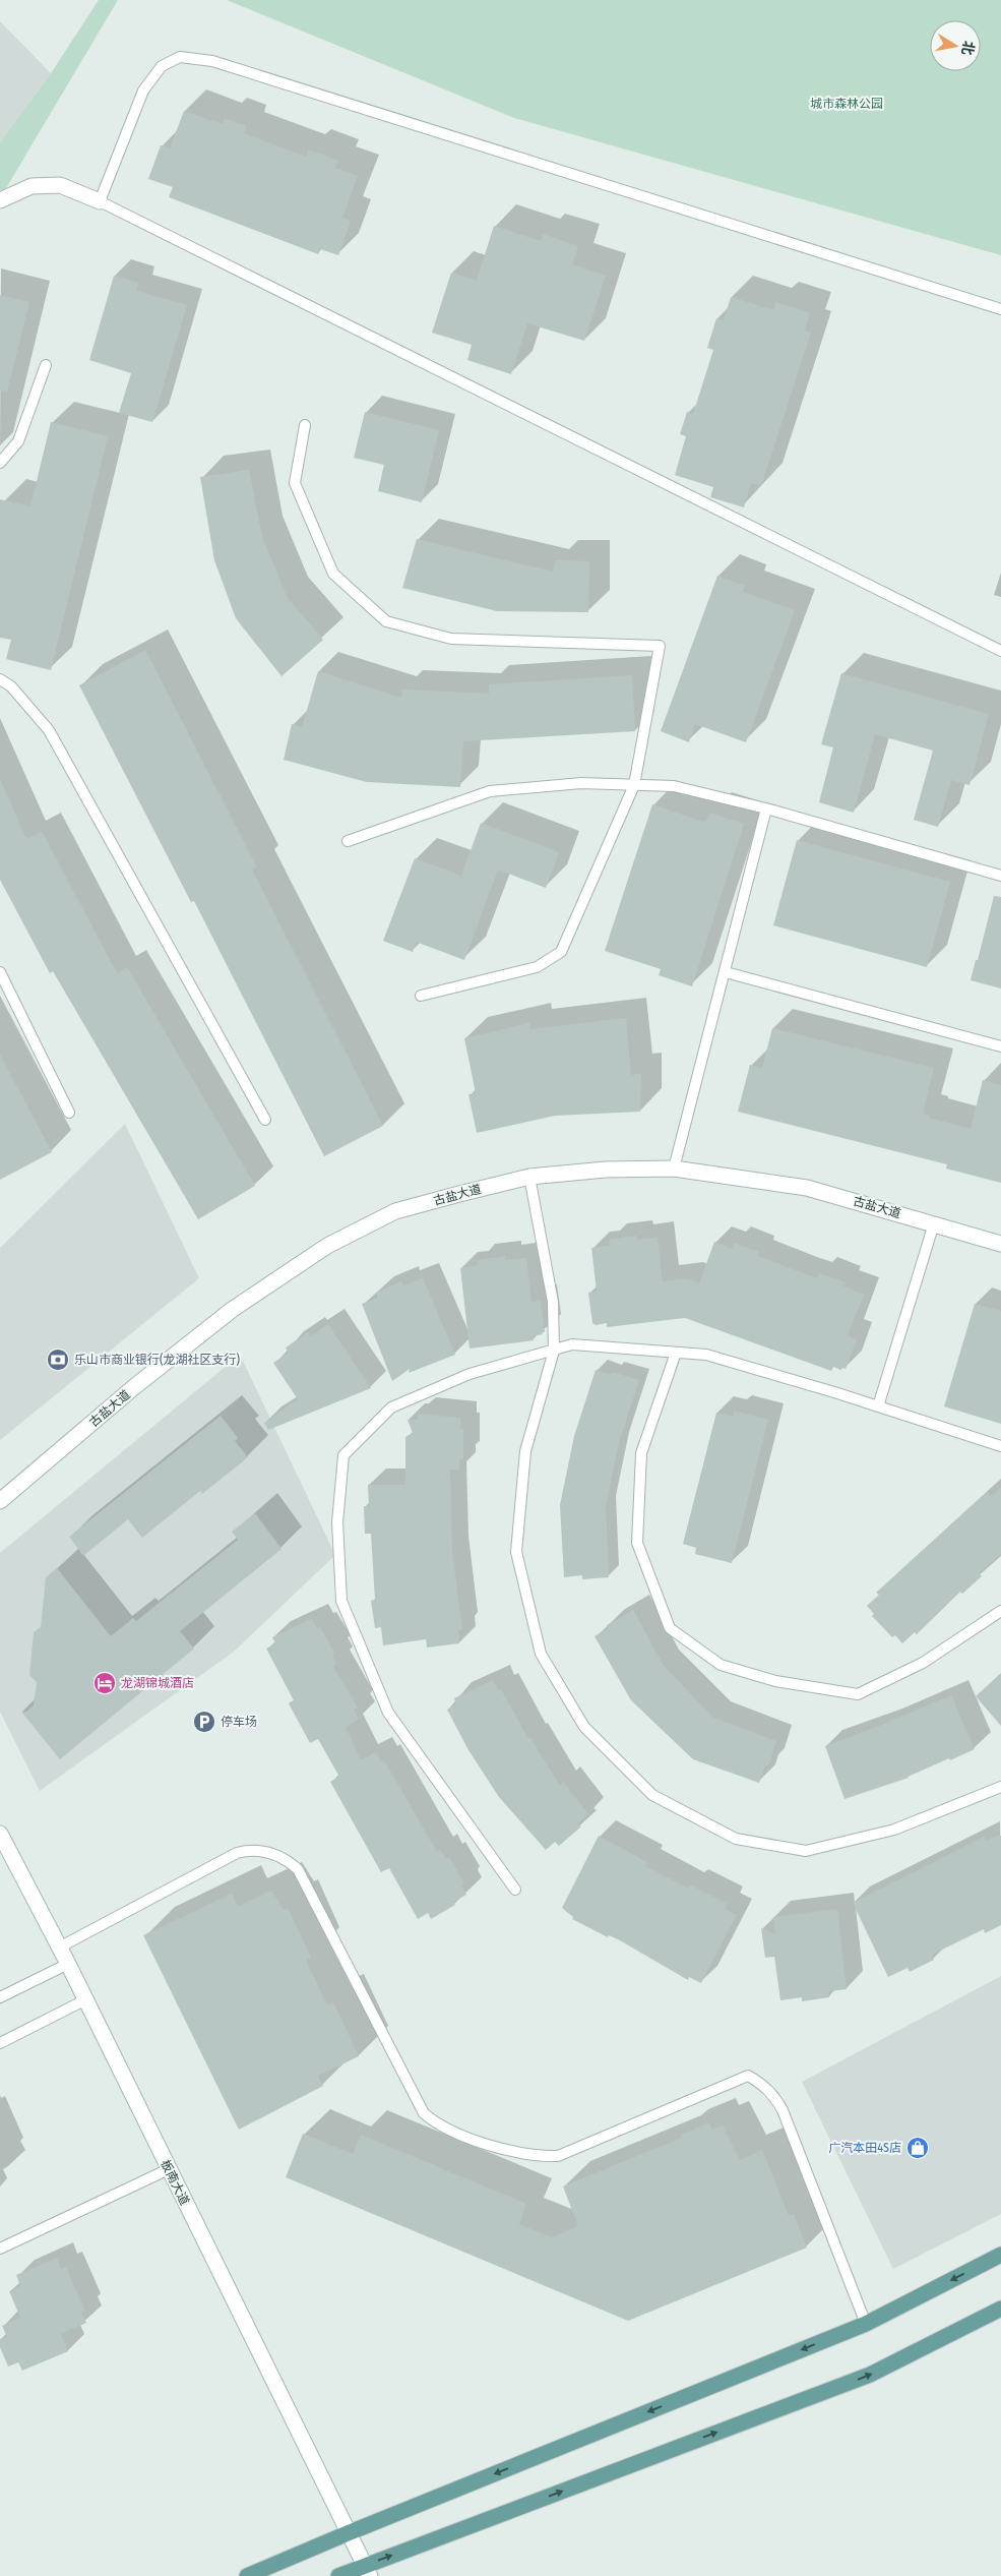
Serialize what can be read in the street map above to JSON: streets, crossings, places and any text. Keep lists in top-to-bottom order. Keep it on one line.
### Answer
{"streets":{"street":["古盐大道","板南大道"]},"parks":["城市森林公园"],"places":{"bank":["乐山市商业银行(龙湖社区支行)"],"hotel":["龙湖锦城酒店"],"parking":["停车场"],"shop":["广汽本田4S店"]},"north":"right"}
